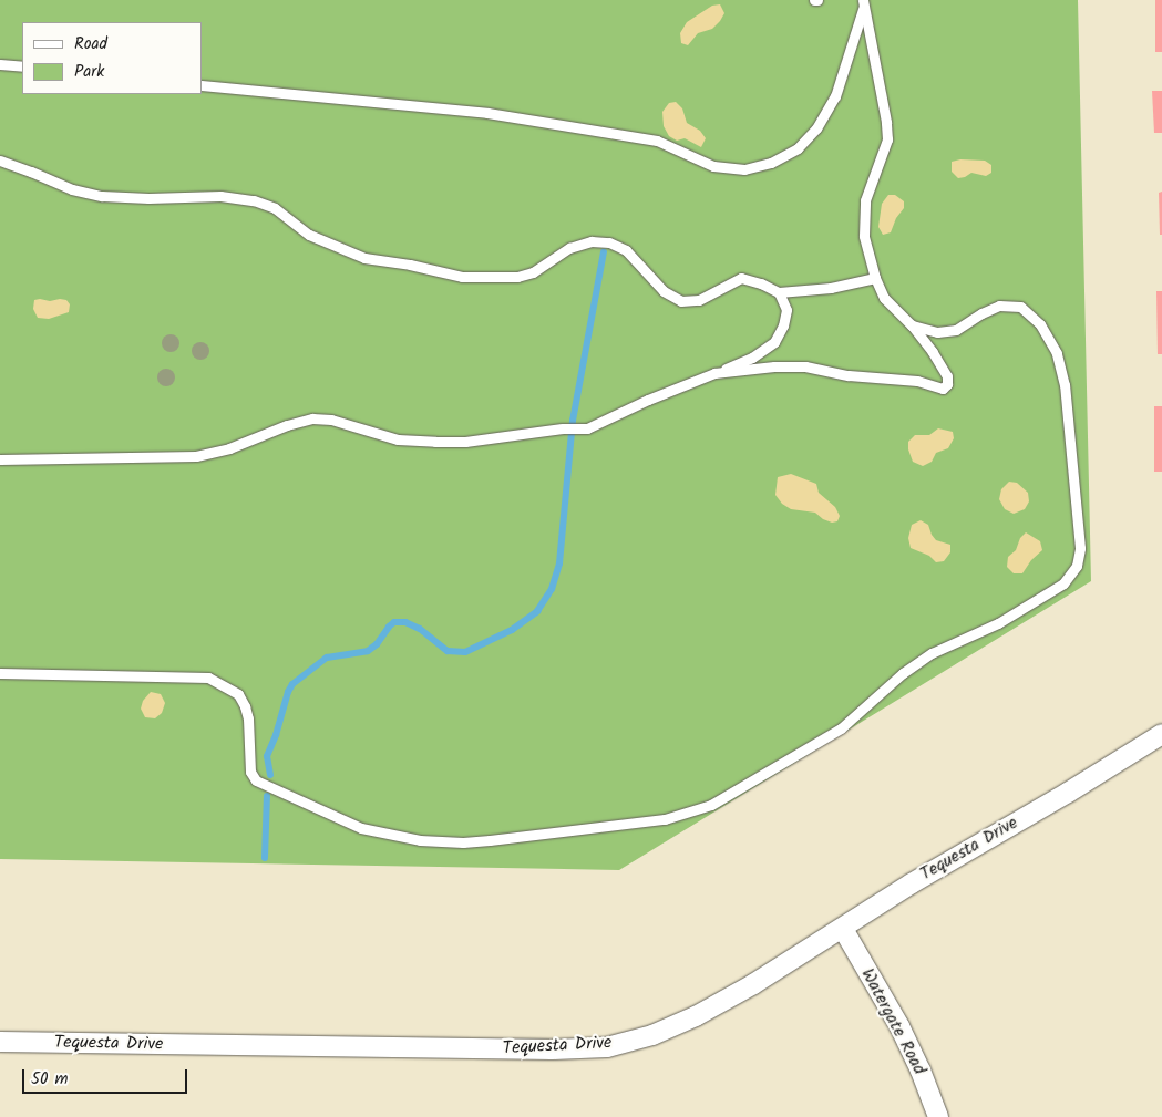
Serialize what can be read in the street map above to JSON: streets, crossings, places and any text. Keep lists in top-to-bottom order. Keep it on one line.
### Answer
{"streets":{"street":["Tequesta Drive","Watergate Road"]},"crossings":[["Tequesta Drive","Watergate Road"]],"legend":["Road","Park"],"scale_bar":"50 m"}
